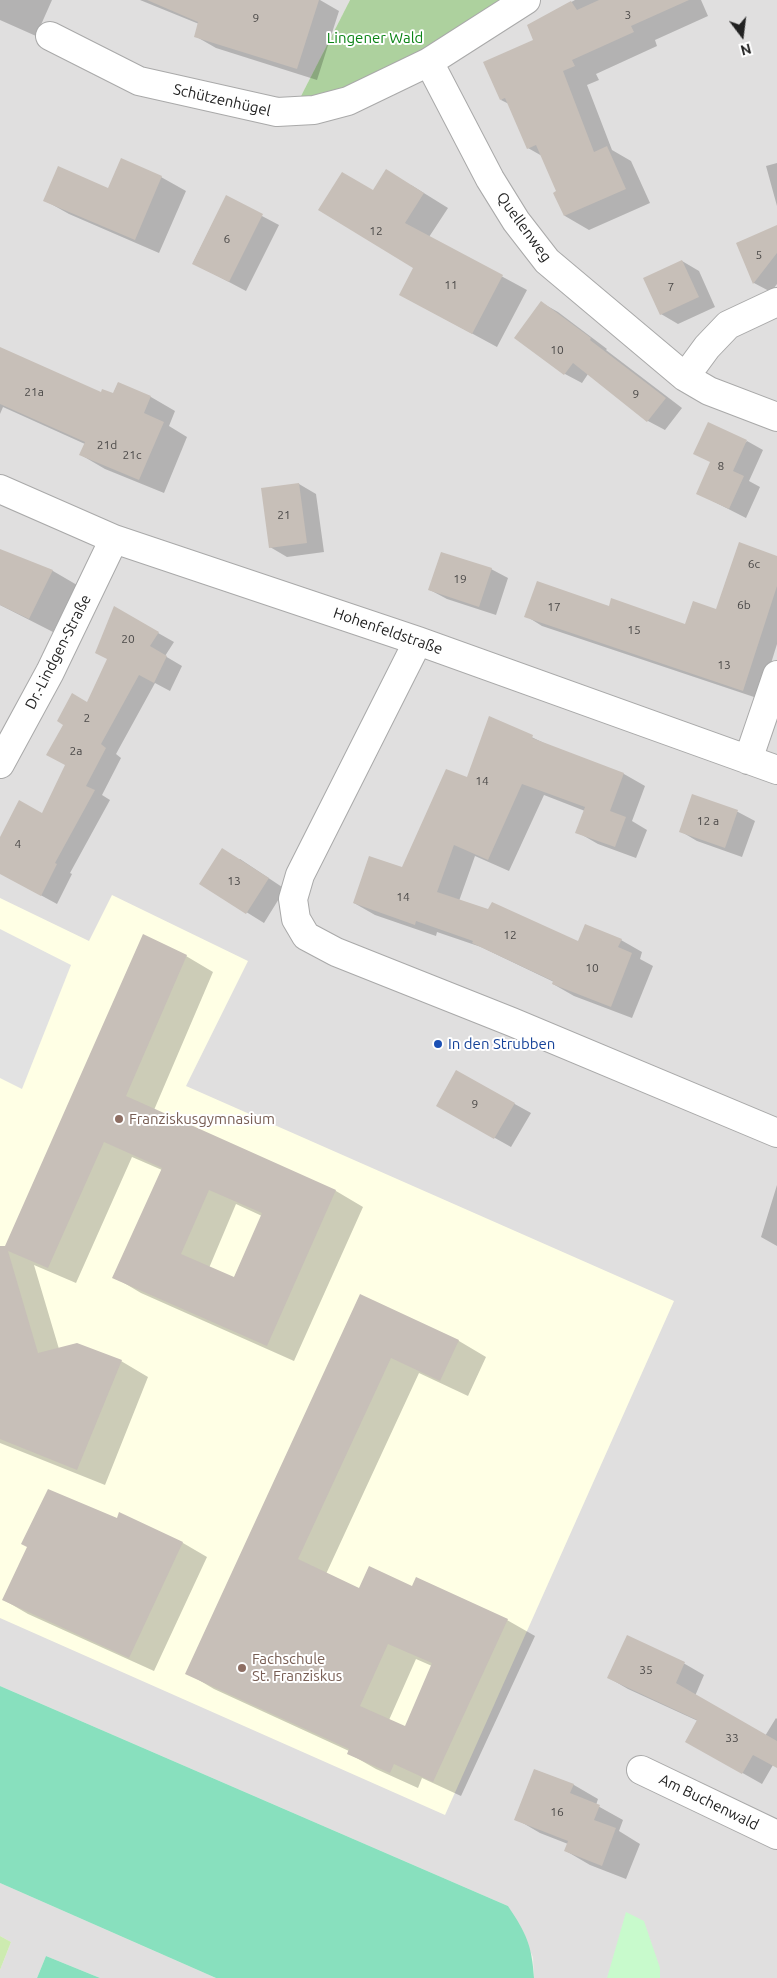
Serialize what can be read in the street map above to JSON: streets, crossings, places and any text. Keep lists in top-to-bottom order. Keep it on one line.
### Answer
{"streets":{"street":["Schützenhügel","Quellenweg","Hohenfeldstraße","Dr.-Lindgen-Straße","Am Buchenwald"]},"crossings":[["Schützenhügel","Quellenweg"],["Hohenfeldstraße","Dr.-Lindgen-Straße"]],"parks":["Lingener Wald"],"places":["In den Strubben","Franziskusgymnasium","Fachschule St. Franziskus"],"house_numbers":["3","9","12","6","5","11","7","10","21a","9","21d","21c","8","21","6c","19","6b","17","15","20","13","2","2a","14","12 a","4","13","14","12","10","9","35","33","16"],"north":"bottom"}
